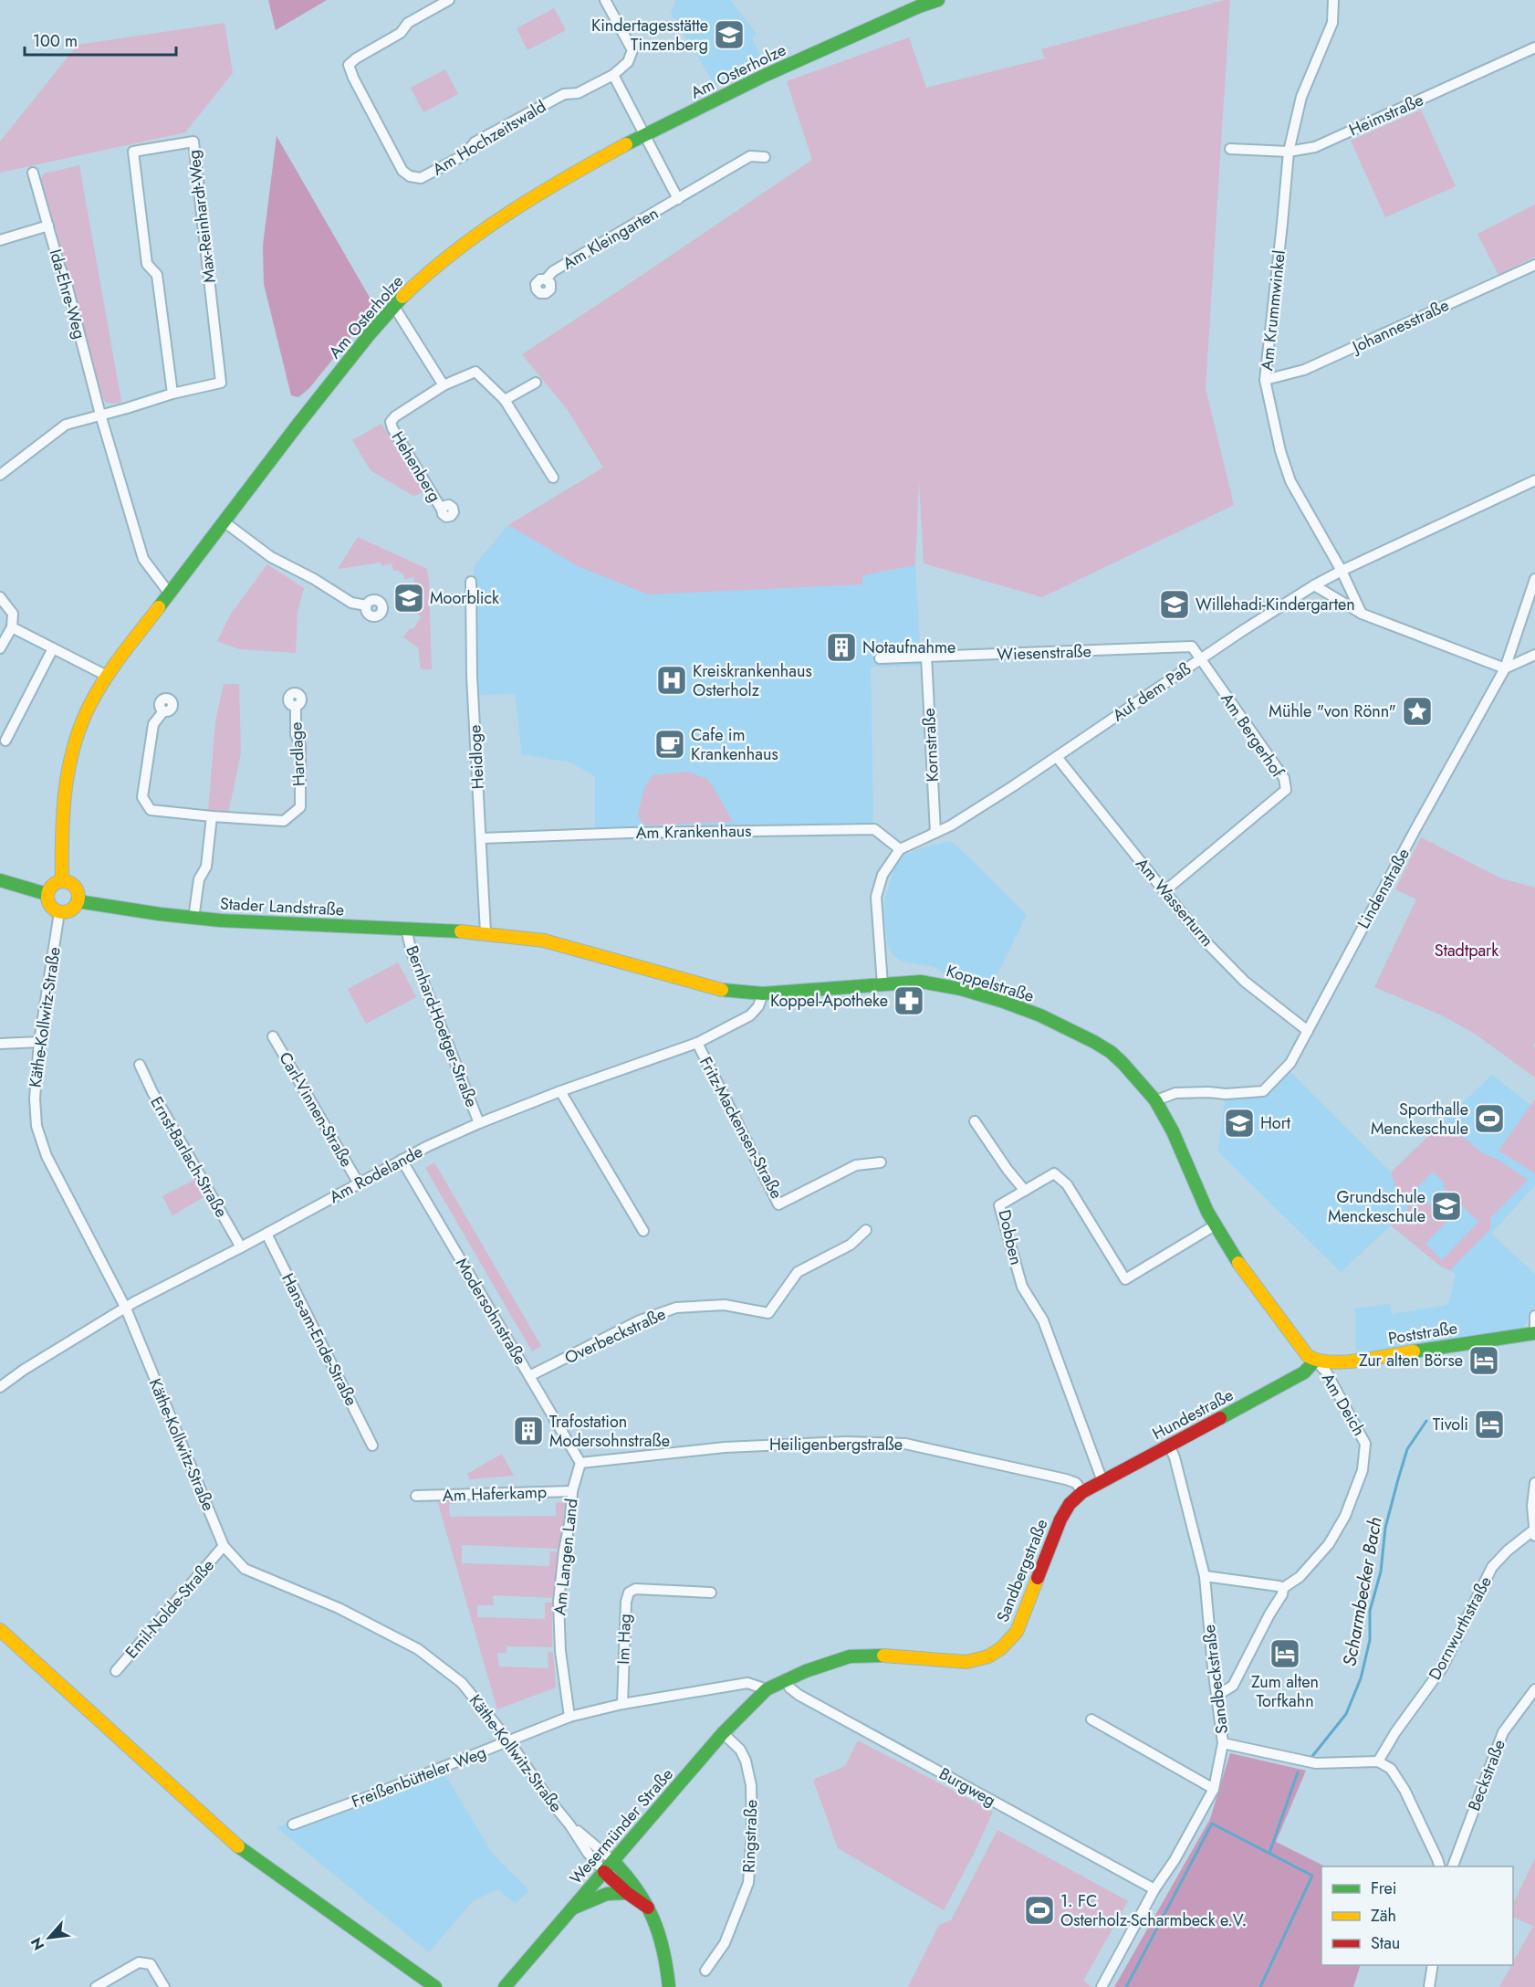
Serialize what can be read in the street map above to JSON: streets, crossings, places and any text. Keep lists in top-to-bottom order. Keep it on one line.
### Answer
{"streets":{"street":["Am Osterholze","Heimstraße","Am Hochzeitswald","Max-Reinhardt-Weg","Am Kleingarten","Ida-Ehre-Weg","Am Krummwinkel","Johannesstraße","Hehenberg","Wiesenstraße","Auf dem Paß","Am Bergerhof","Kornstraße","Hardlage","Heidloge","Am Krankenhaus","Lindenstraße","Am Wasserturm","Stader Landstraße","Koppelstraße","Käthe-Kollwitz-Straße","Bernhard-Hoetger-Straße","Carl-Vinnen-Straße","Fritz-Mackensen-Straße","Ernst-Barlach-Straße","Am Rodelande","Dobben","Modersohnstraße","Poststraße","Overbeckstraße","Hans-am-Ende-Straße","Am Deich","Hundestraße","Heiligenbergstraße","Am Haferkamp","Am Langen Land","Sandbergstraße","Emil-Nolde-Straße","Dornwurthstraße","Im Hag","Sandbeckstraße","Beckstraße","Freißenbütteler Weg","Burgweg","Wesermünder Straße","Ringstraße"]},"crossings":[["Am Osterholze","Am Kleingarten"],["Am Osterholze","Ida-Ehre-Weg"],["Am Osterholze","Stader Landstraße"],["Am Osterholze","Käthe-Kollwitz-Straße"],["Heimstraße","Am Krummwinkel"],["Max-Reinhardt-Weg","Ida-Ehre-Weg"],["Am Krummwinkel","Johannesstraße"],["Am Krummwinkel","Auf dem Paß"],["Wiesenstraße","Auf dem Paß"],["Wiesenstraße","Am Bergerhof"],["Wiesenstraße","Kornstraße"],["Auf dem Paß","Am Bergerhof"],["Auf dem Paß","Kornstraße"],["Auf dem Paß","Am Krankenhaus"],["Auf dem Paß","Am Wasserturm"],["Am Bergerhof","Am Wasserturm"],["Heidloge","Am Krankenhaus"],["Heidloge","Stader Landstraße"],["Heidloge","Koppelstraße"],["Lindenstraße","Am Wasserturm"],["Lindenstraße","Koppelstraße"],["Stader Landstraße","Koppelstraße"],["Stader Landstraße","Käthe-Kollwitz-Straße"],["Stader Landstraße","Bernhard-Hoetger-Straße"],["Koppelstraße","Am Rodelande"],["Koppelstraße","Dobben"],["Koppelstraße","Poststraße"],["Koppelstraße","Am Deich"],["Koppelstraße","Hundestraße"],["Käthe-Kollwitz-Straße","Am Rodelande"],["Käthe-Kollwitz-Straße","Emil-Nolde-Straße"],["Käthe-Kollwitz-Straße","Freißenbütteler Weg"],["Käthe-Kollwitz-Straße","Wesermünder Straße"],["Bernhard-Hoetger-Straße","Am Rodelande"],["Carl-Vinnen-Straße","Am Rodelande"],["Fritz-Mackensen-Straße","Am Rodelande"],["Ernst-Barlach-Straße","Am Rodelande"],["Am Rodelande","Modersohnstraße"],["Am Rodelande","Hans-am-Ende-Straße"],["Dobben","Hundestraße"],["Modersohnstraße","Overbeckstraße"],["Modersohnstraße","Heiligenbergstraße"],["Modersohnstraße","Am Langen Land"],["Poststraße","Am Deich"],["Poststraße","Hundestraße"],["Am Deich","Hundestraße"],["Am Deich","Sandbeckstraße"],["Hundestraße","Heiligenbergstraße"],["Hundestraße","Sandbergstraße"],["Hundestraße","Sandbeckstraße"],["Heiligenbergstraße","Am Langen Land"],["Heiligenbergstraße","Sandbergstraße"],["Am Haferkamp","Am Langen Land"],["Am Langen Land","Freißenbütteler Weg"],["Sandbergstraße","Freißenbütteler Weg"],["Sandbergstraße","Burgweg"],["Sandbergstraße","Wesermünder Straße"],["Im Hag","Freißenbütteler Weg"],["Sandbeckstraße","Burgweg"],["Freißenbütteler Weg","Wesermünder Straße"],["Wesermünder Straße","Ringstraße"]],"water":["Scharmbecker Bach"],"parks":["Stadtpark"],"places":{"school or university":["Kindertagesstätte Tinzenberg","Moorblick","Willehadi-Kindergarten","Hort","Grundschule Menckeschule"],"building":["Notaufnahme","Trafostation Modersohnstraße"],"hospital":["Kreiskrankenhaus Osterholz"],"place":["Mühle \"von Rönn\""],"cafe":["Cafe im Krankenhaus"],"pharmacy":["Koppel-Apotheke"],"sports":["Sporthalle Menckeschule","1. FC Osterholz-Scharmbeck e.V."],"hotel":["Zur alten Börse","Tivoli","Zum alten Torfkahn"]},"legend":["Frei","Zäh","Stau"],"scale_bar":"100 m","north":"bottom left"}
